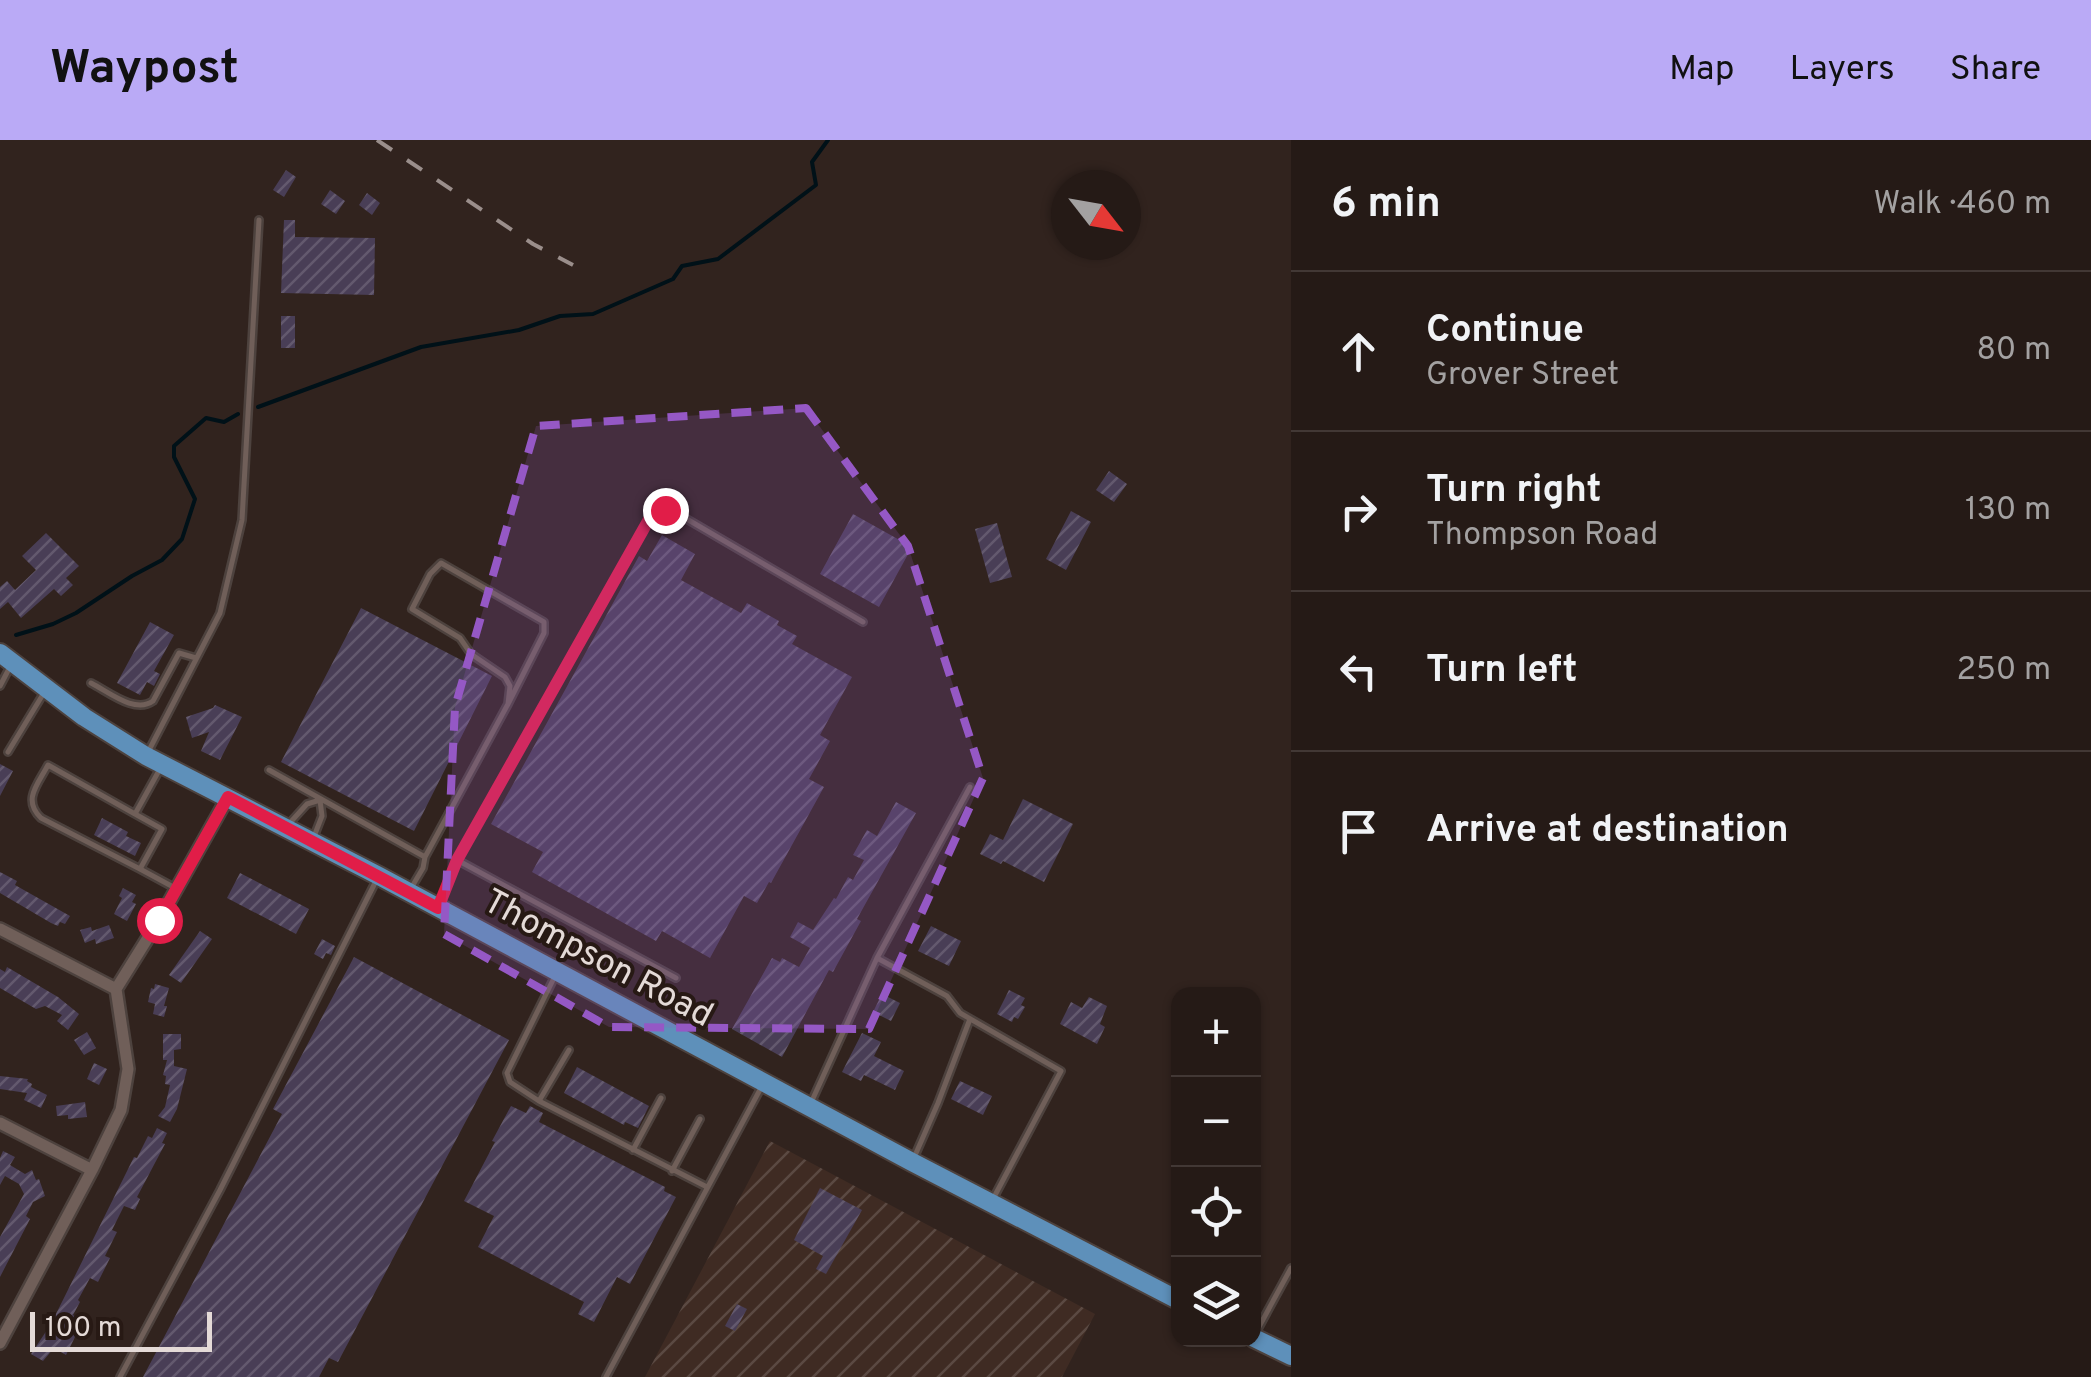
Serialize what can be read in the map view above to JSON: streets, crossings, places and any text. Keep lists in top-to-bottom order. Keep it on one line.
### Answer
{"streets":{"main road":["Thompson Road"]},"scale_bar":"100 m","north":"bottom right","page":{"header":"Waypost","nav":["Map","Layers","Share"],"heading":["6 min","Walk · 460 m"],"list":[["Continue","Grover Street","80 m"],["Turn right","Thompson Road","130 m"],["Turn left","250 m"],"Arrive at destination"],"map_buttons":["+","−"],"scale":"100 m"}}
